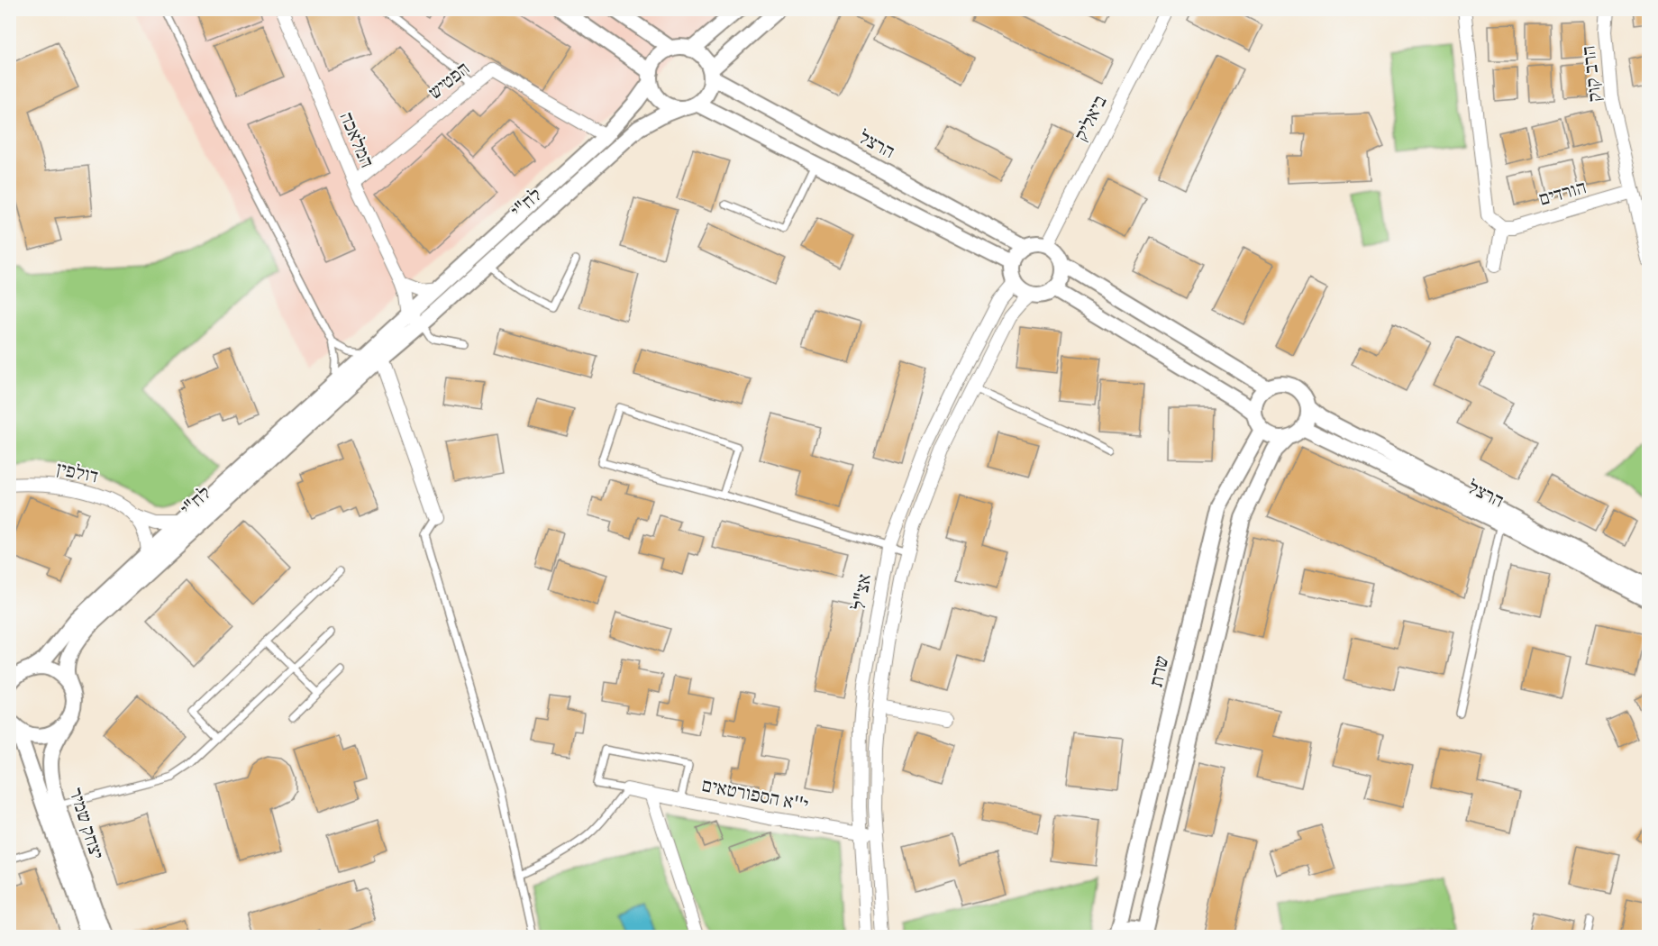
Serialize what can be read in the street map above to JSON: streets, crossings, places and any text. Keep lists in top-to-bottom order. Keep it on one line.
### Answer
{"streets":{"street":["הרב קוק","הפטיש","ביאליק","המלאכה","הרצל","הורדים","לח\"י","דולפין","אצ\"ל","שרת","י''א הספורטאים","יצחק שמיר"]},"crossings":[["הרב קוק","הורדים"],["הפטיש","המלאכה"],["הפטיש","לח\"י"],["ביאליק","הרצל"],["ביאליק","אצ\"ל"],["המלאכה","לח\"י"],["הרצל","לח\"י"],["הרצל","אצ\"ל"],["הרצל","שרת"],["לח\"י","יצחק שמיר"],["אצ\"ל","י''א הספורטאים"]]}
